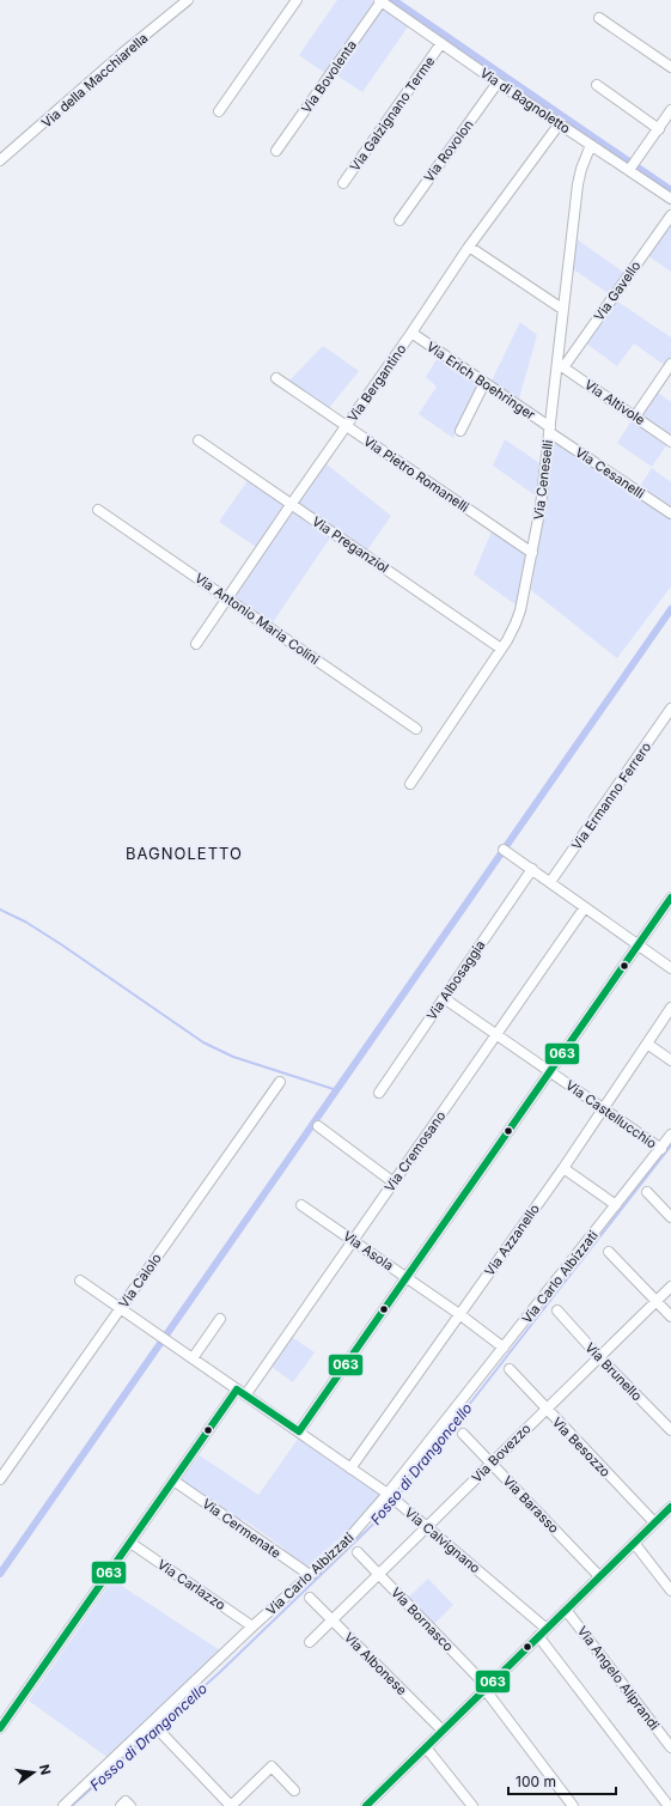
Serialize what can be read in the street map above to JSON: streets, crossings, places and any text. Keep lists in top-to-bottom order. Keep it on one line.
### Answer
{"streets":{"street":["Via Bovolenta","Via della Macchiarella","Via di Bagnoletto","Via Galzignano Terme","Via Rovolon","Via Gavello","Via Erich Boehringer","Via Bergantino","Via Altivole","Via Cesanelli","Via Pietro Romanelli","Via Ceneselli","Via Preganziol","Via Antonio Maria Colini","Via Ermanno Ferrero","Via Albosaggia","Via Castellucchio","Via Cremosano","Via Azzanello","Via Asola","Via Carlo Albizzati","Via Caiolo","Via Brunello","Via Besozzo","Via Bovezzo","Via Barasso","Via Cermenate","Via Calvignano","Via Carlazzo","Via Bornasco","Via Albonese","Via Angelo Aliprandi"]},"crossings":[["Via Bovolenta","Via di Bagnoletto"],["Via di Bagnoletto","Via Galzignano Terme"],["Via di Bagnoletto","Via Rovolon"],["Via di Bagnoletto","Via Bergantino"],["Via di Bagnoletto","Via Ceneselli"],["Via Gavello","Via Altivole"],["Via Gavello","Via Ceneselli"],["Via Erich Boehringer","Via Bergantino"],["Via Erich Boehringer","Via Cesanelli"],["Via Erich Boehringer","Via Ceneselli"],["Via Bergantino","Via Pietro Romanelli"],["Via Bergantino","Via Preganziol"],["Via Bergantino","Via Antonio Maria Colini"],["Via Altivole","Via Ceneselli"],["Via Cesanelli","Via Ceneselli"],["Via Pietro Romanelli","Via Ceneselli"],["Via Ceneselli","Via Preganziol"],["Via Albosaggia","Via Castellucchio"],["Via Castellucchio","Via Cremosano"],["Via Castellucchio","Via Azzanello"],["Via Castellucchio","Via Carlo Albizzati"],["Via Cremosano","Via Asola"],["Via Cremosano","Via Cermenate"],["Via Cremosano","Via Calvignano"],["Via Cremosano","Via Carlazzo"],["Via Azzanello","Via Asola"],["Via Azzanello","Via Calvignano"],["Via Asola","Via Carlo Albizzati"],["Via Carlo Albizzati","Via Cermenate"],["Via Carlo Albizzati","Via Calvignano"],["Via Carlo Albizzati","Via Carlazzo"],["Via Caiolo","Via Calvignano"],["Via Brunello","Via Bovezzo"],["Via Besozzo","Via Bovezzo"],["Via Bovezzo","Via Barasso"],["Via Bovezzo","Via Calvignano"],["Via Bovezzo","Via Bornasco"],["Via Bovezzo","Via Albonese"]],"districts":["BAGNOLETTO"],"water":["Fosso di Drangoncello"],"lines":["transit line 063"],"scale_bar":"100 m","north":"right"}
